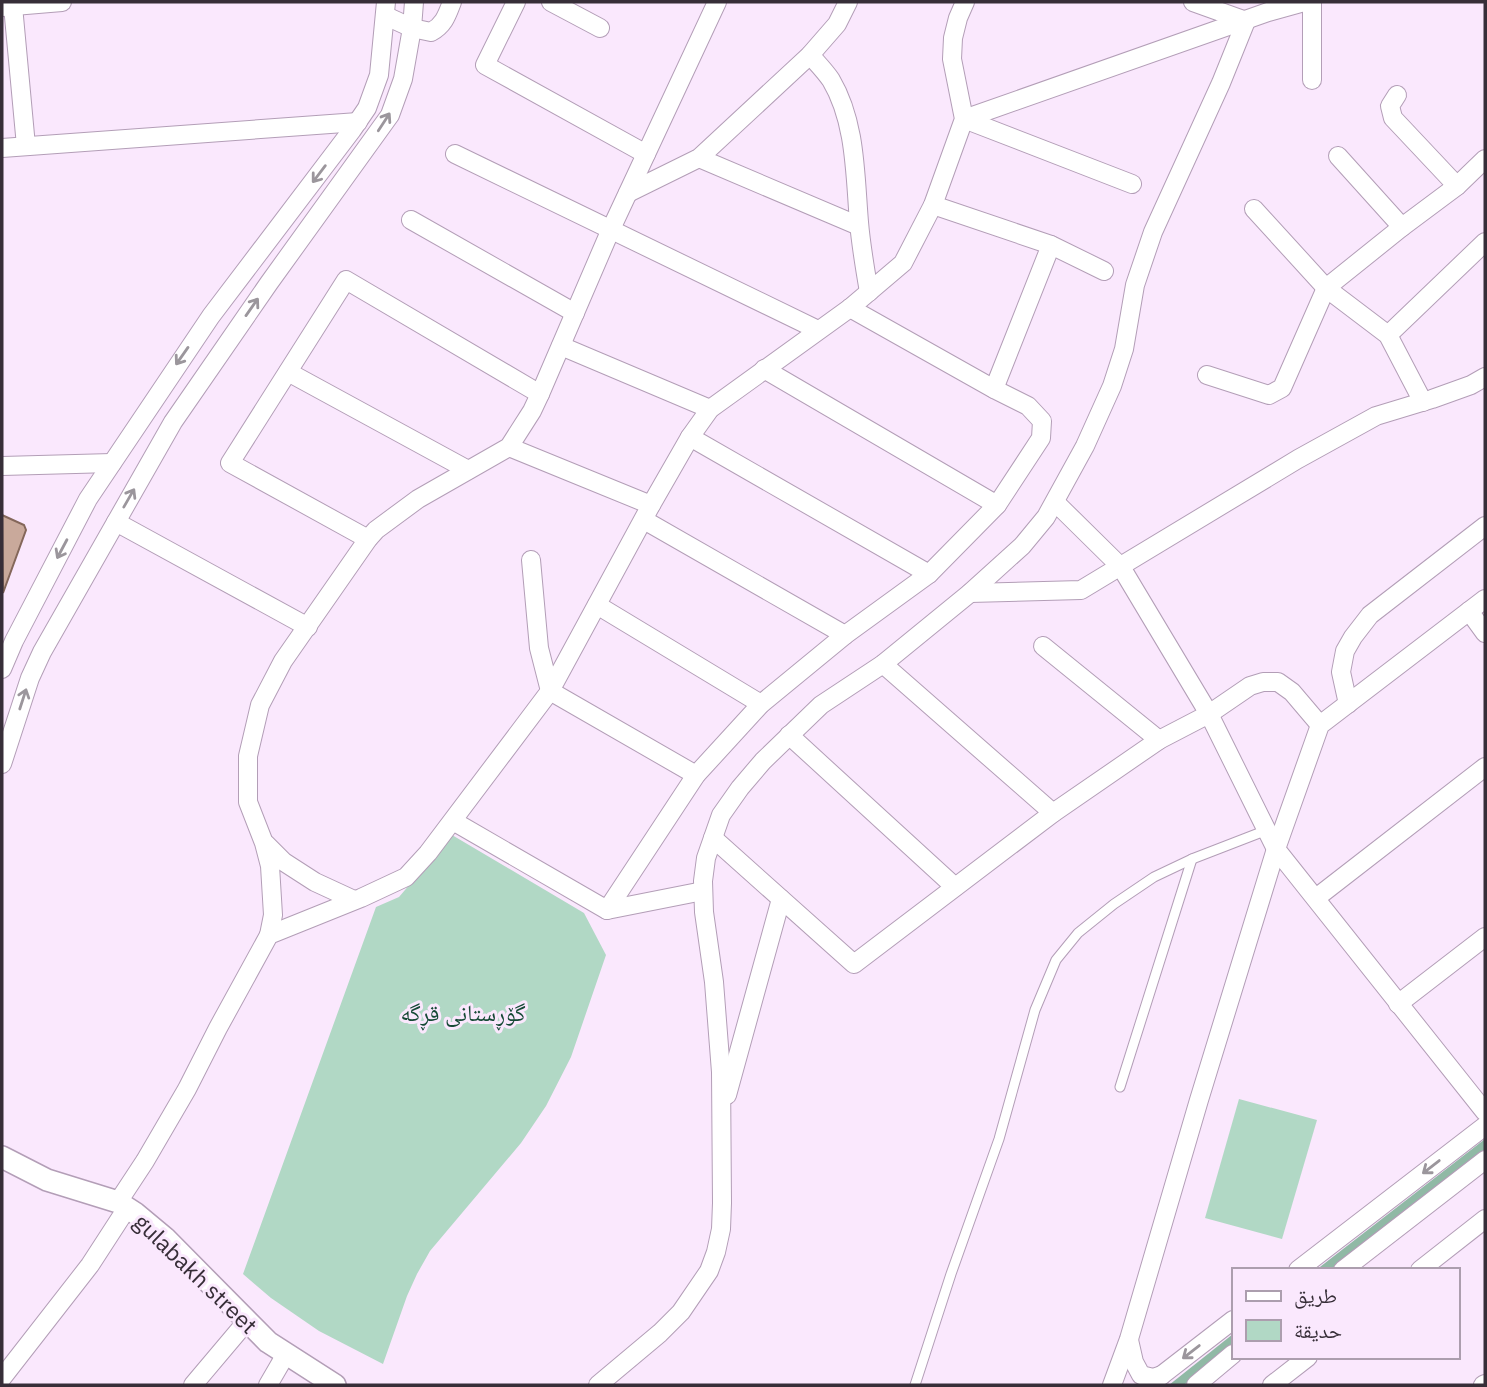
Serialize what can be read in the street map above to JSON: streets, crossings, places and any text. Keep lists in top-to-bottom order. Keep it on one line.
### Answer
{"streets":{"street":["gulabakh street"]},"parks":["گۆڕستانی قڕگە"],"legend":["طريق","حديقة"]}
